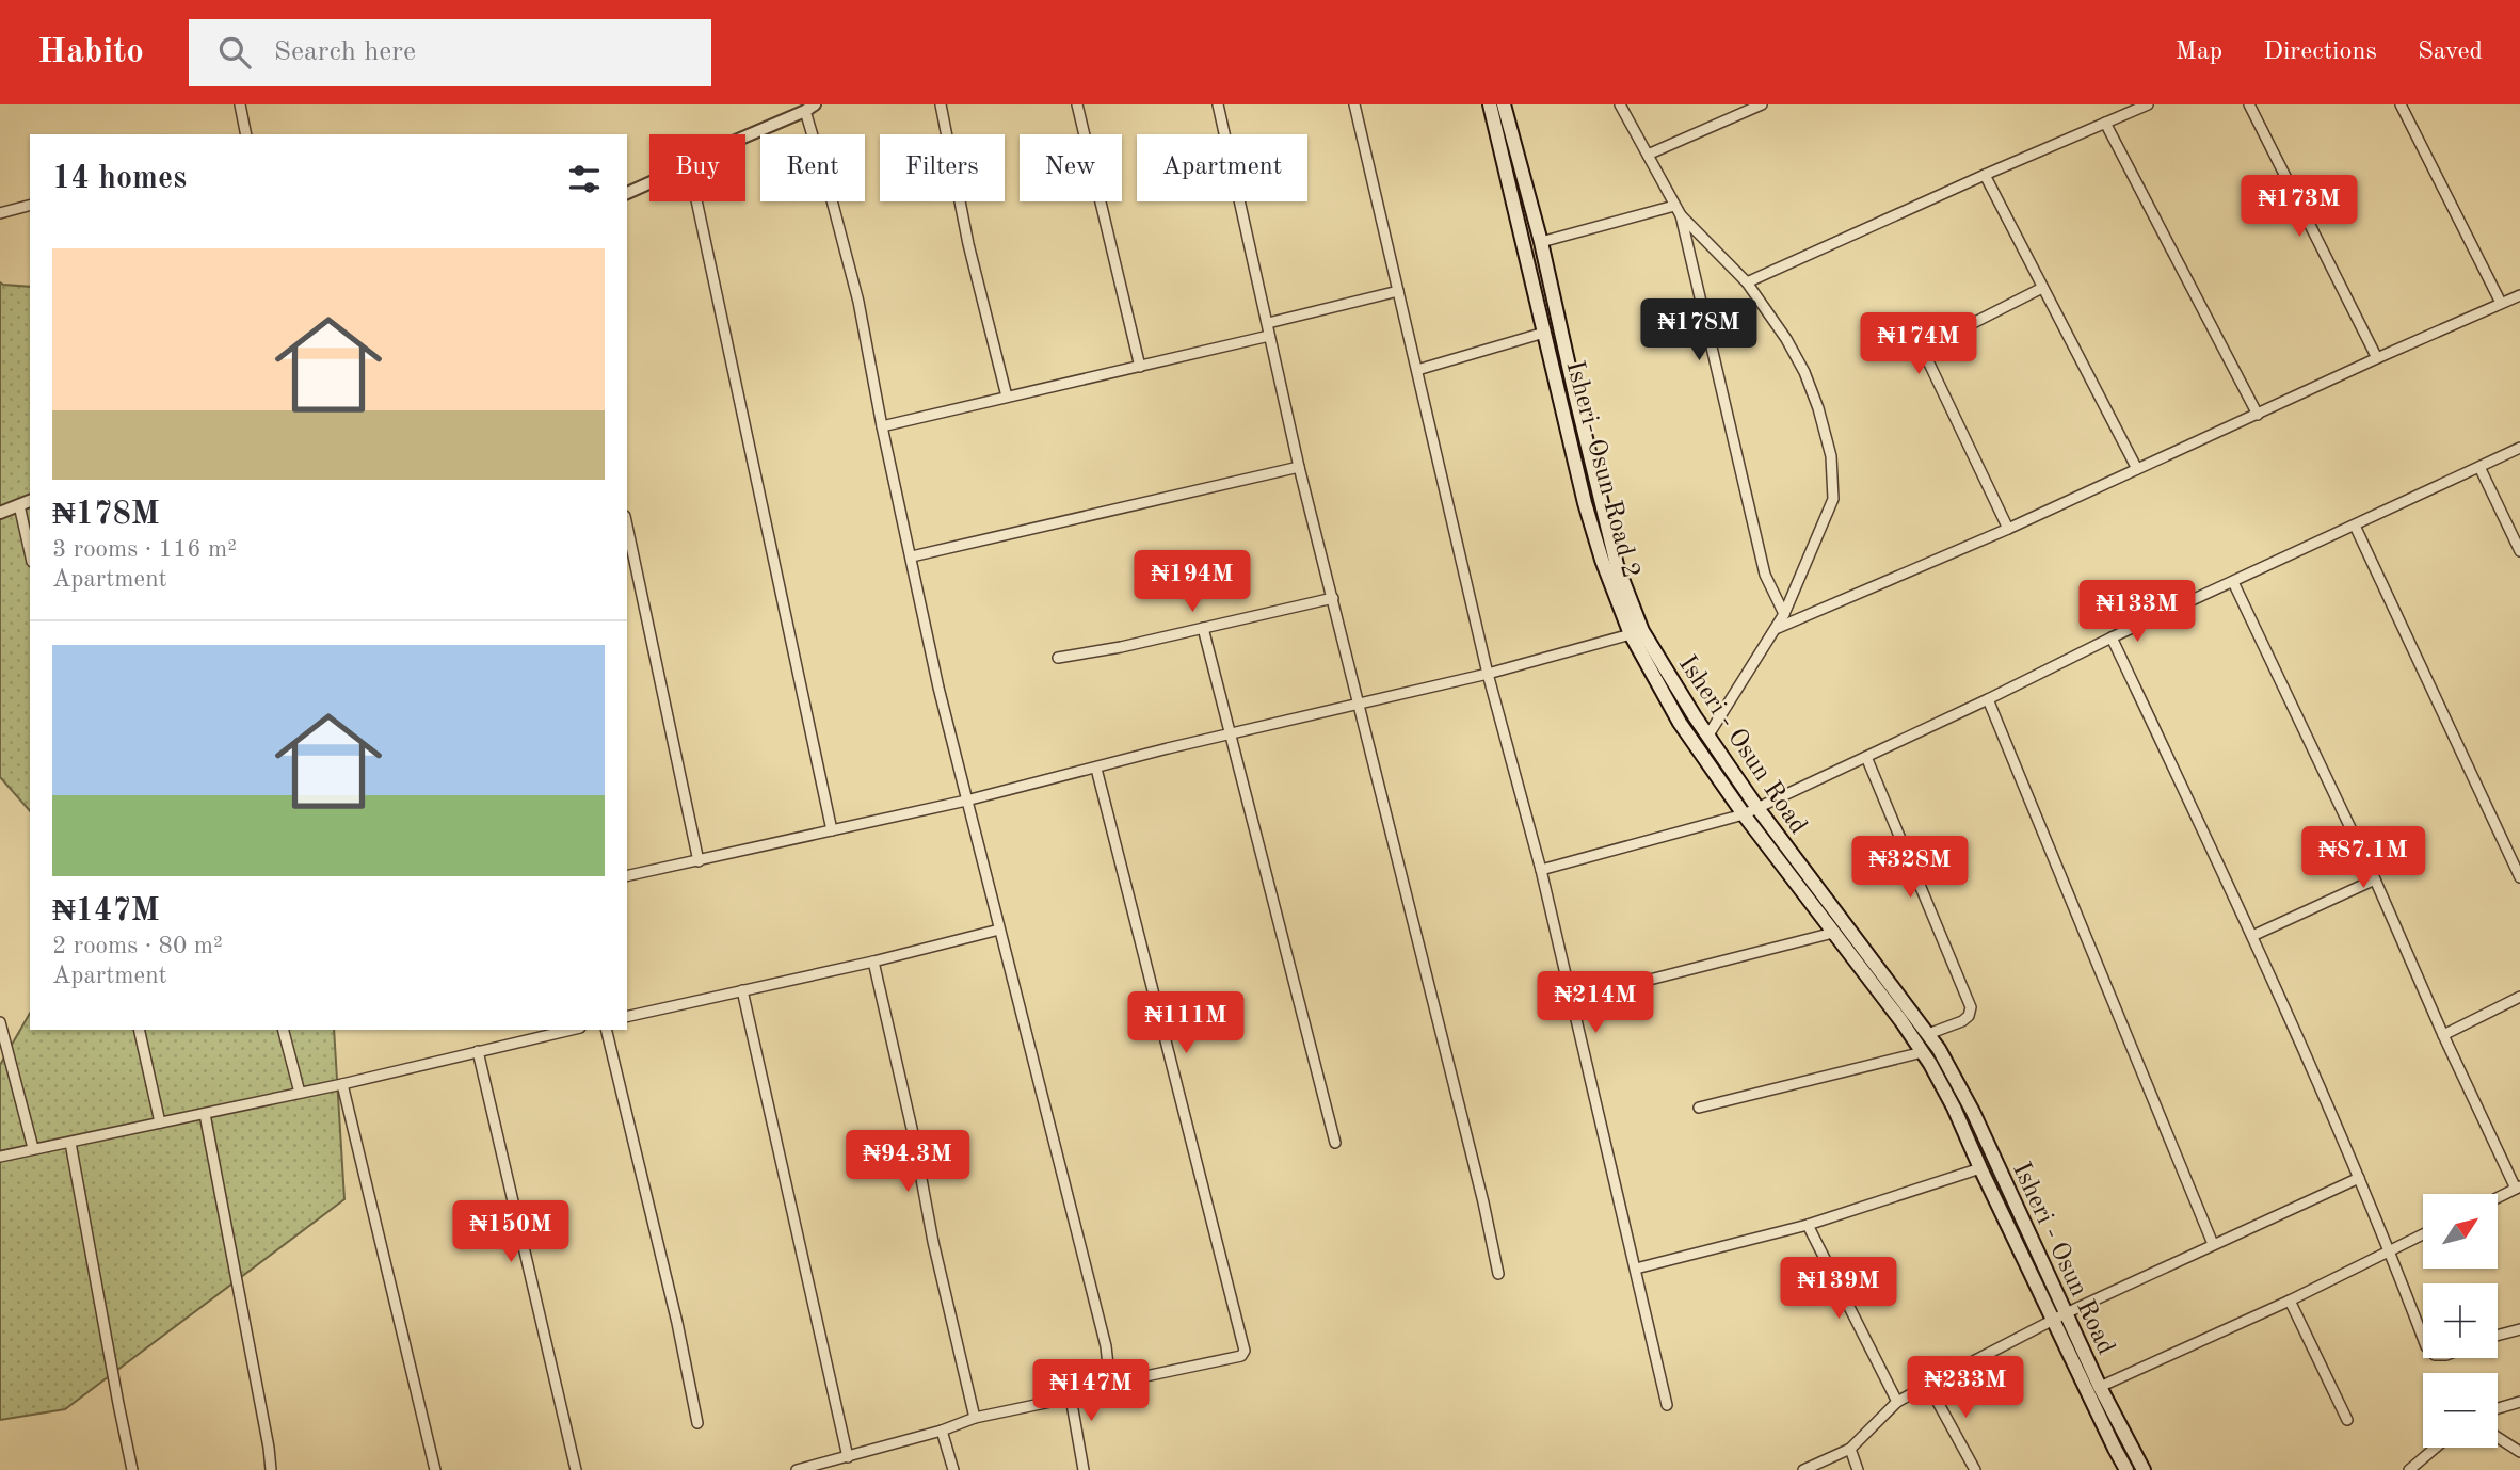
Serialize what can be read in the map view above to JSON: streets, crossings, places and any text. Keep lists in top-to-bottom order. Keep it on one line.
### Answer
{"streets":{"main road":["Isheri- Osun Road 2","Isheri - Osun Road"]},"crossings":[["Isheri- Osun Road 2","Isheri - Osun Road"]],"north":"top right","page":{"header":"Habito","search":"Search here","nav":["Map","Directions","Saved"],"chip":["Buy","Rent","Filters","New","Apartment"],"heading":"14 homes","price":["₦173M","₦178M","₦174M","₦194M","₦133M","₦87.1M","₦328M","₦214M","₦111M","₦94.3M","₦150M","₦139M","₦233M","₦147M"],"list":[{"name":"₦178M","note":"3 rooms · 116 m² · Apartment"},{"name":"₦147M","note":"2 rooms · 80 m² · Apartment"}],"map_buttons":["+","−"]}}
